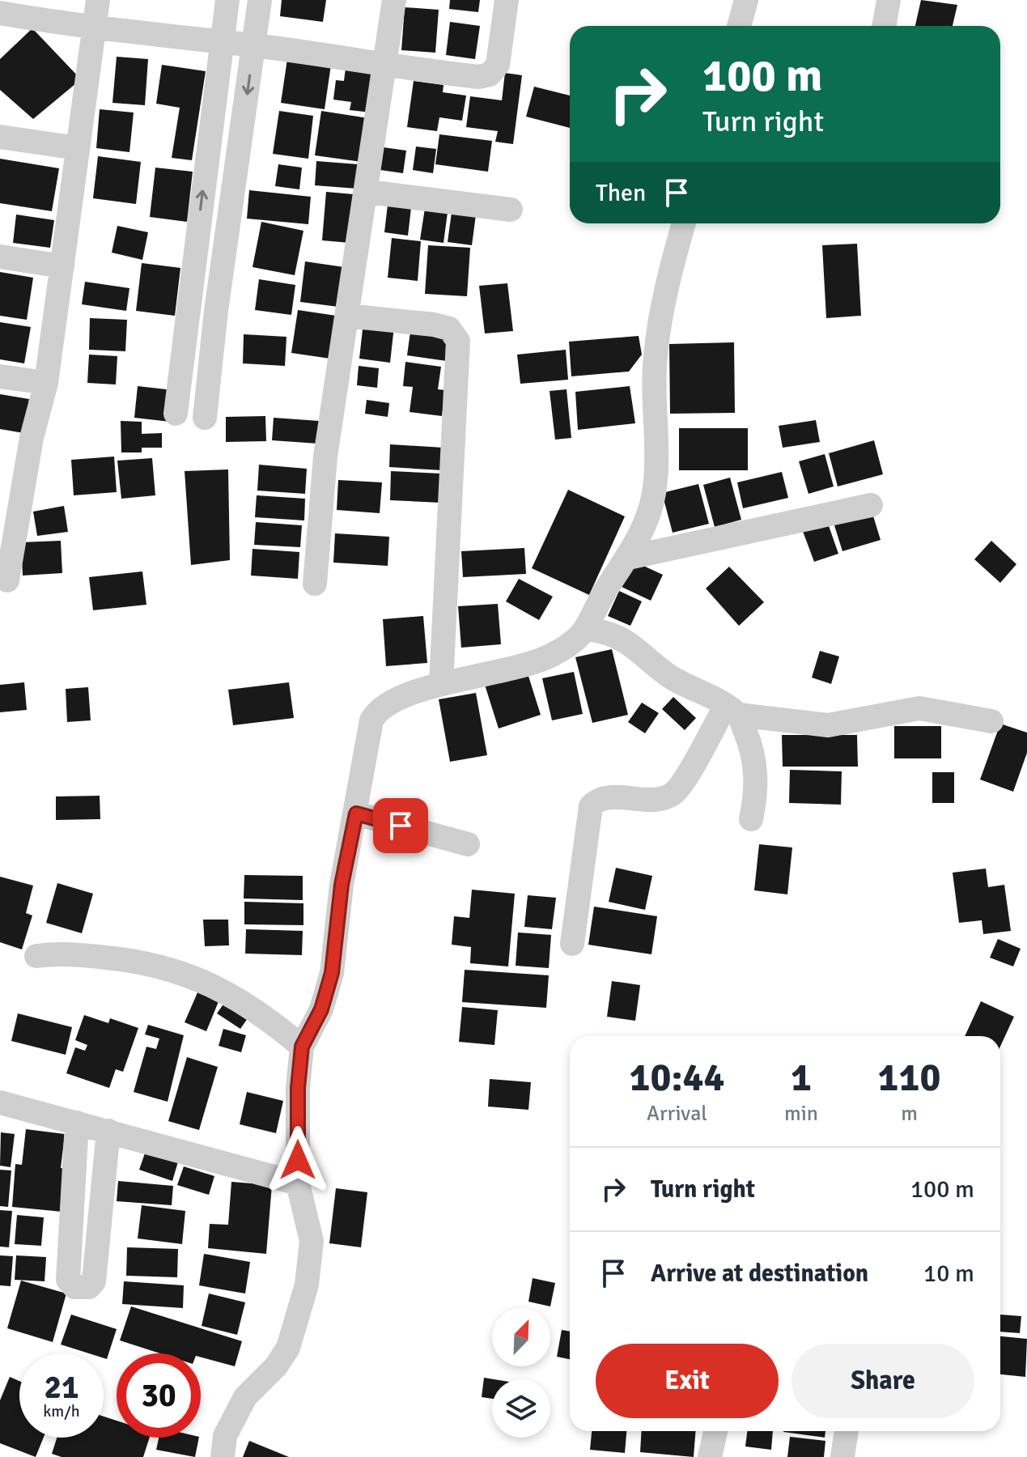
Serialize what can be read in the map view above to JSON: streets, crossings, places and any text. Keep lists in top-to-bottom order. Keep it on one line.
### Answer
{"north":"top right","page":{"turn":["100 m","Turn right"],"then":"Then","eta":["10:44","Arrival","1","min","110","m"],"list":[{"name":"Turn right","value":"100 m"},{"name":"Arrive at destination","value":"10 m"}],"buttons":["Exit","Share"],"speed":"21 km/h","limit":"30"}}
